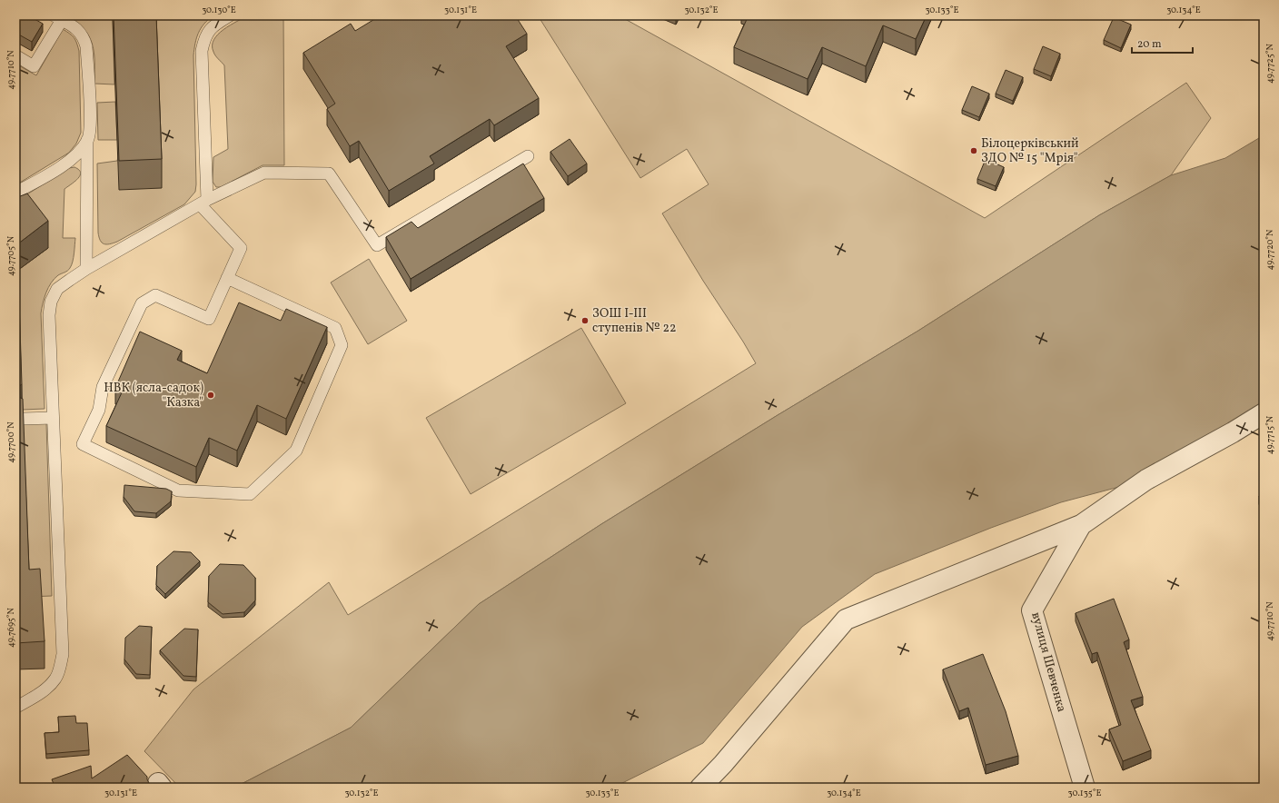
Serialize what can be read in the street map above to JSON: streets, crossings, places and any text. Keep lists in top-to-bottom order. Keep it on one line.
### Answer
{"streets":{"street":["вулиця Шевченка"]},"places":["Білоцерківський ЗДО № 15 \"Мрія\"","ЗОШ І-ІІІ ступенів № 22","НВК (ясла-садок) \"Казка\""],"scale_bar":"20 m","coordinates":["30.130°E","30.131°E","30.132°E","30.133°E","30.134°E","49.7725°N","49.7710°N","49.7720°N","49.7705°N","49.7715°N","49.7700°N","49.7695°N","30.135°E"]}
